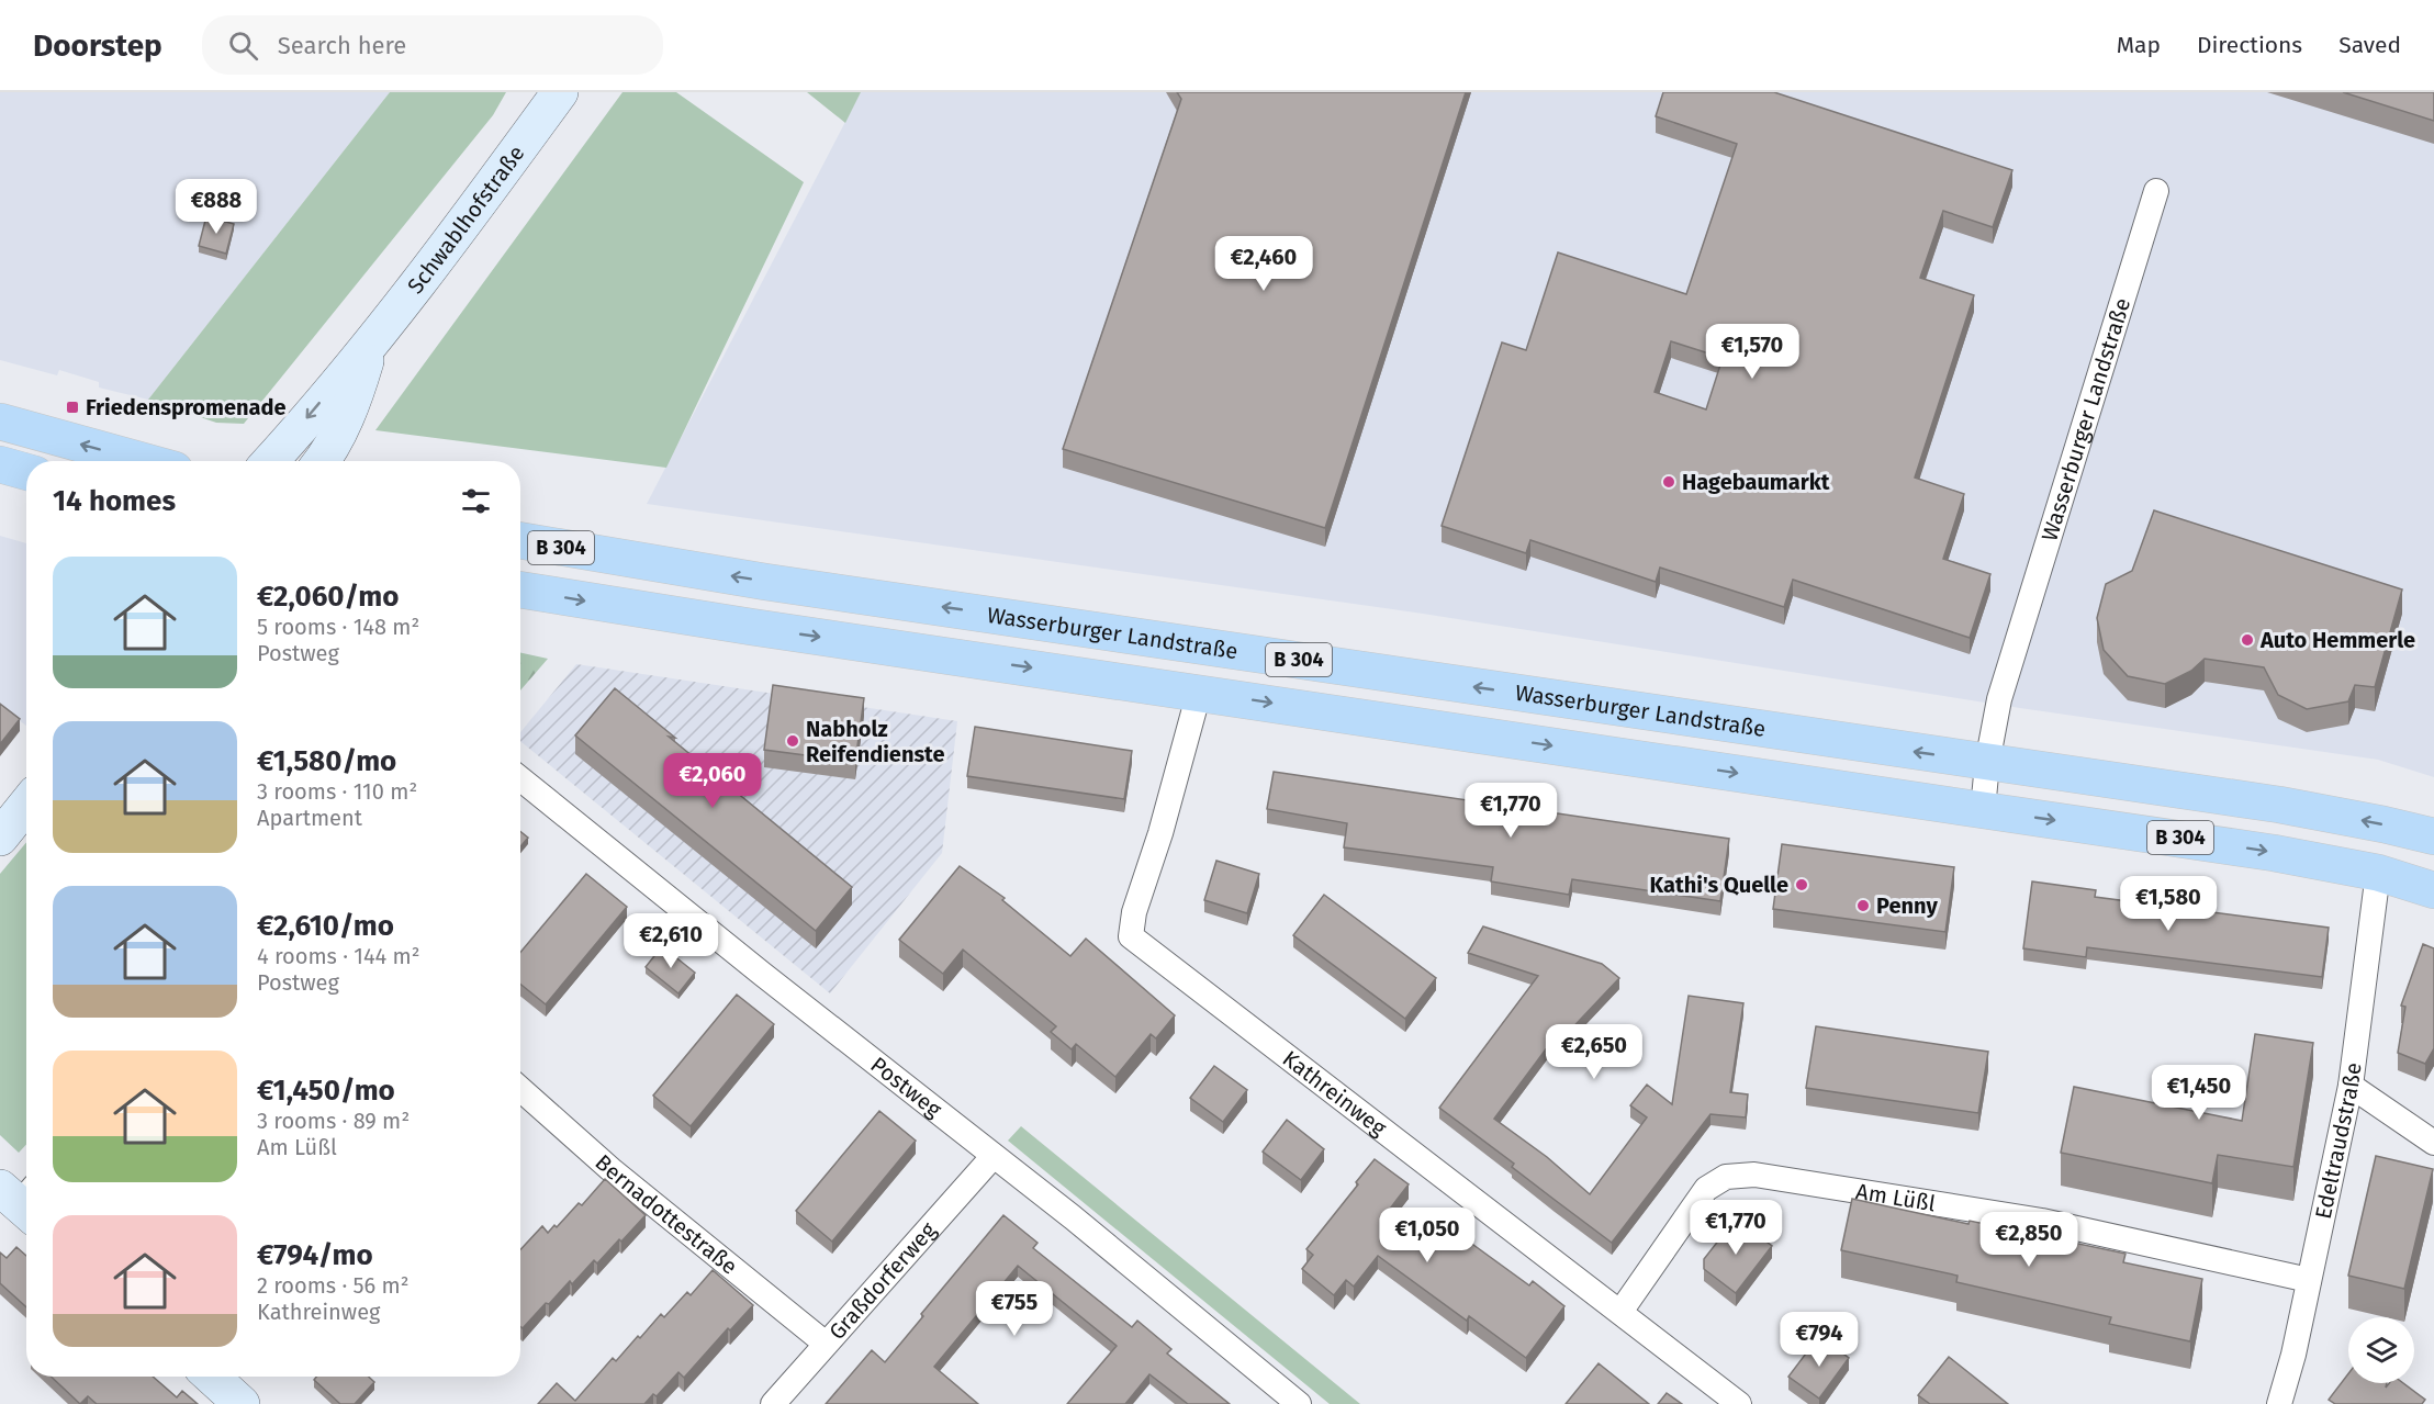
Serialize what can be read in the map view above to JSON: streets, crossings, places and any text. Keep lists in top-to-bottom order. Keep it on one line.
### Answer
{"streets":{"main road":["Wasserburger Landstraße","B 304"],"street":["Schwablhofstraße","Postweg","Kathreinweg","Edeltraudstraße","Am Lüßl","Bernadottestraße","Graßdorferweg"]},"crossings":[["Wasserburger Landstraße","B 304"],["B 304","Kathreinweg"],["B 304","Edeltraudstraße"],["Postweg","Graßdorferweg"],["Kathreinweg","Am Lüßl"],["Edeltraudstraße","Am Lüßl"],["Bernadottestraße","Graßdorferweg"]],"one_way":["Wasserburger Landstraße"],"places":{"transit":["Friedenspromenade"],"other":["Hagebaumarkt","Auto Hemmerle","Nabholz Reifendienste","Kathi's Quelle","Penny"]},"page":{"header":"Doorstep","search":"Search here","nav":["Map","Directions","Saved"],"price":["€888","€2,460","€1,570","€2,060","€1,770","€1,580","€2,610","€2,650","€1,450","€1,770","€1,050","€2,850","€755","€794"],"heading":"14 homes","list":[{"name":"€2,060/mo","note":"5 rooms · 148 m² · Postweg"},{"name":"€1,580/mo","note":"3 rooms · 110 m² · Apartment"},{"name":"€2,610/mo","note":"4 rooms · 144 m² · Postweg"},{"name":"€1,450/mo","note":"3 rooms · 89 m² · Am Lüßl"},{"name":"€794/mo","note":"2 rooms · 56 m² · Kathreinweg"}]}}
